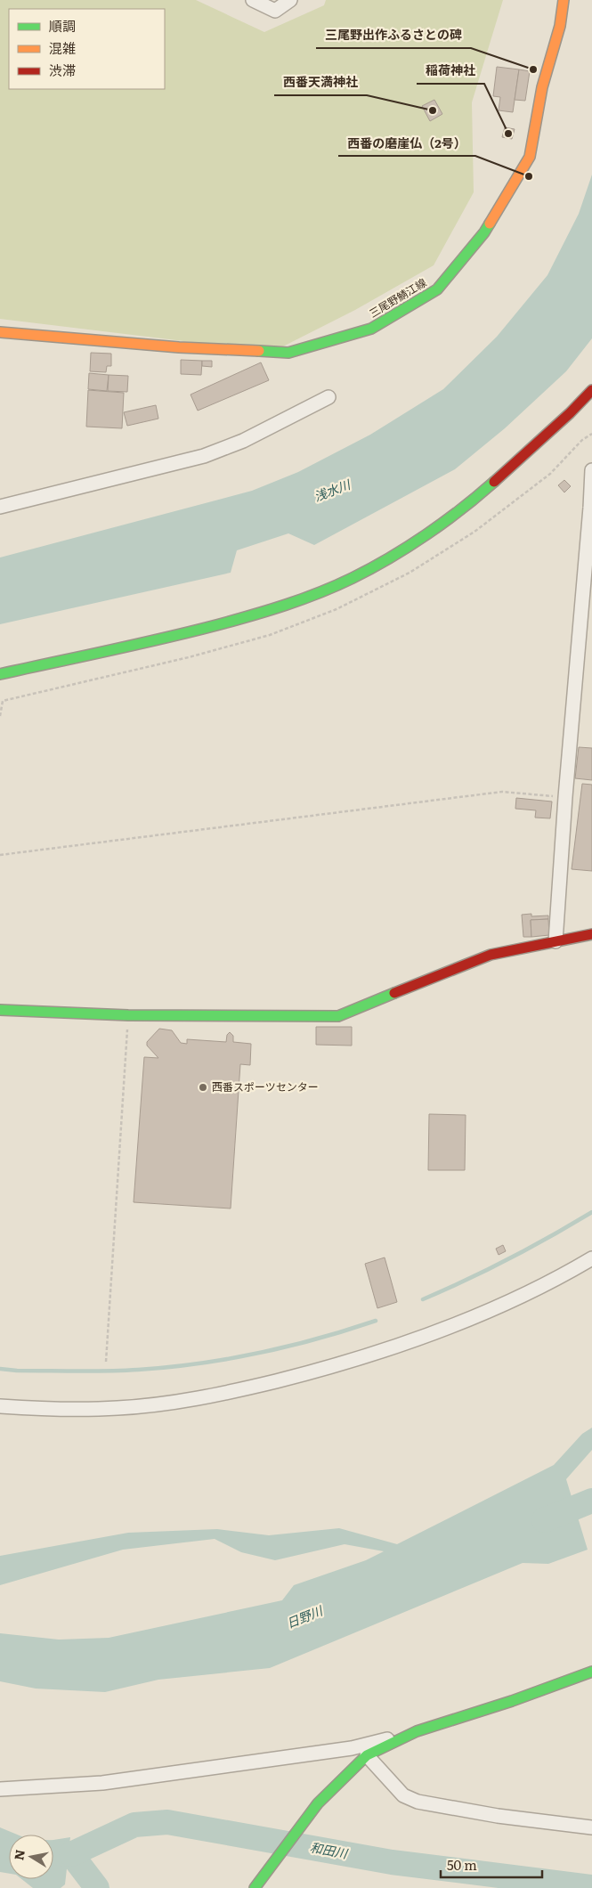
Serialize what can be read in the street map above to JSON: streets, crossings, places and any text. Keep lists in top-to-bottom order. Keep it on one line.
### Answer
{"streets":{"street":["三尾野鯖江線"]},"water":["浅水川","日野川","和田川"],"places":["三尾野出作ふるさとの碑","西番天満神社","稲荷神社","西番の磨崖仏（2号）","西番スポーツセンター"],"legend":["順調","混雑","渋滞"],"scale_bar":"50 m","north":"left"}
